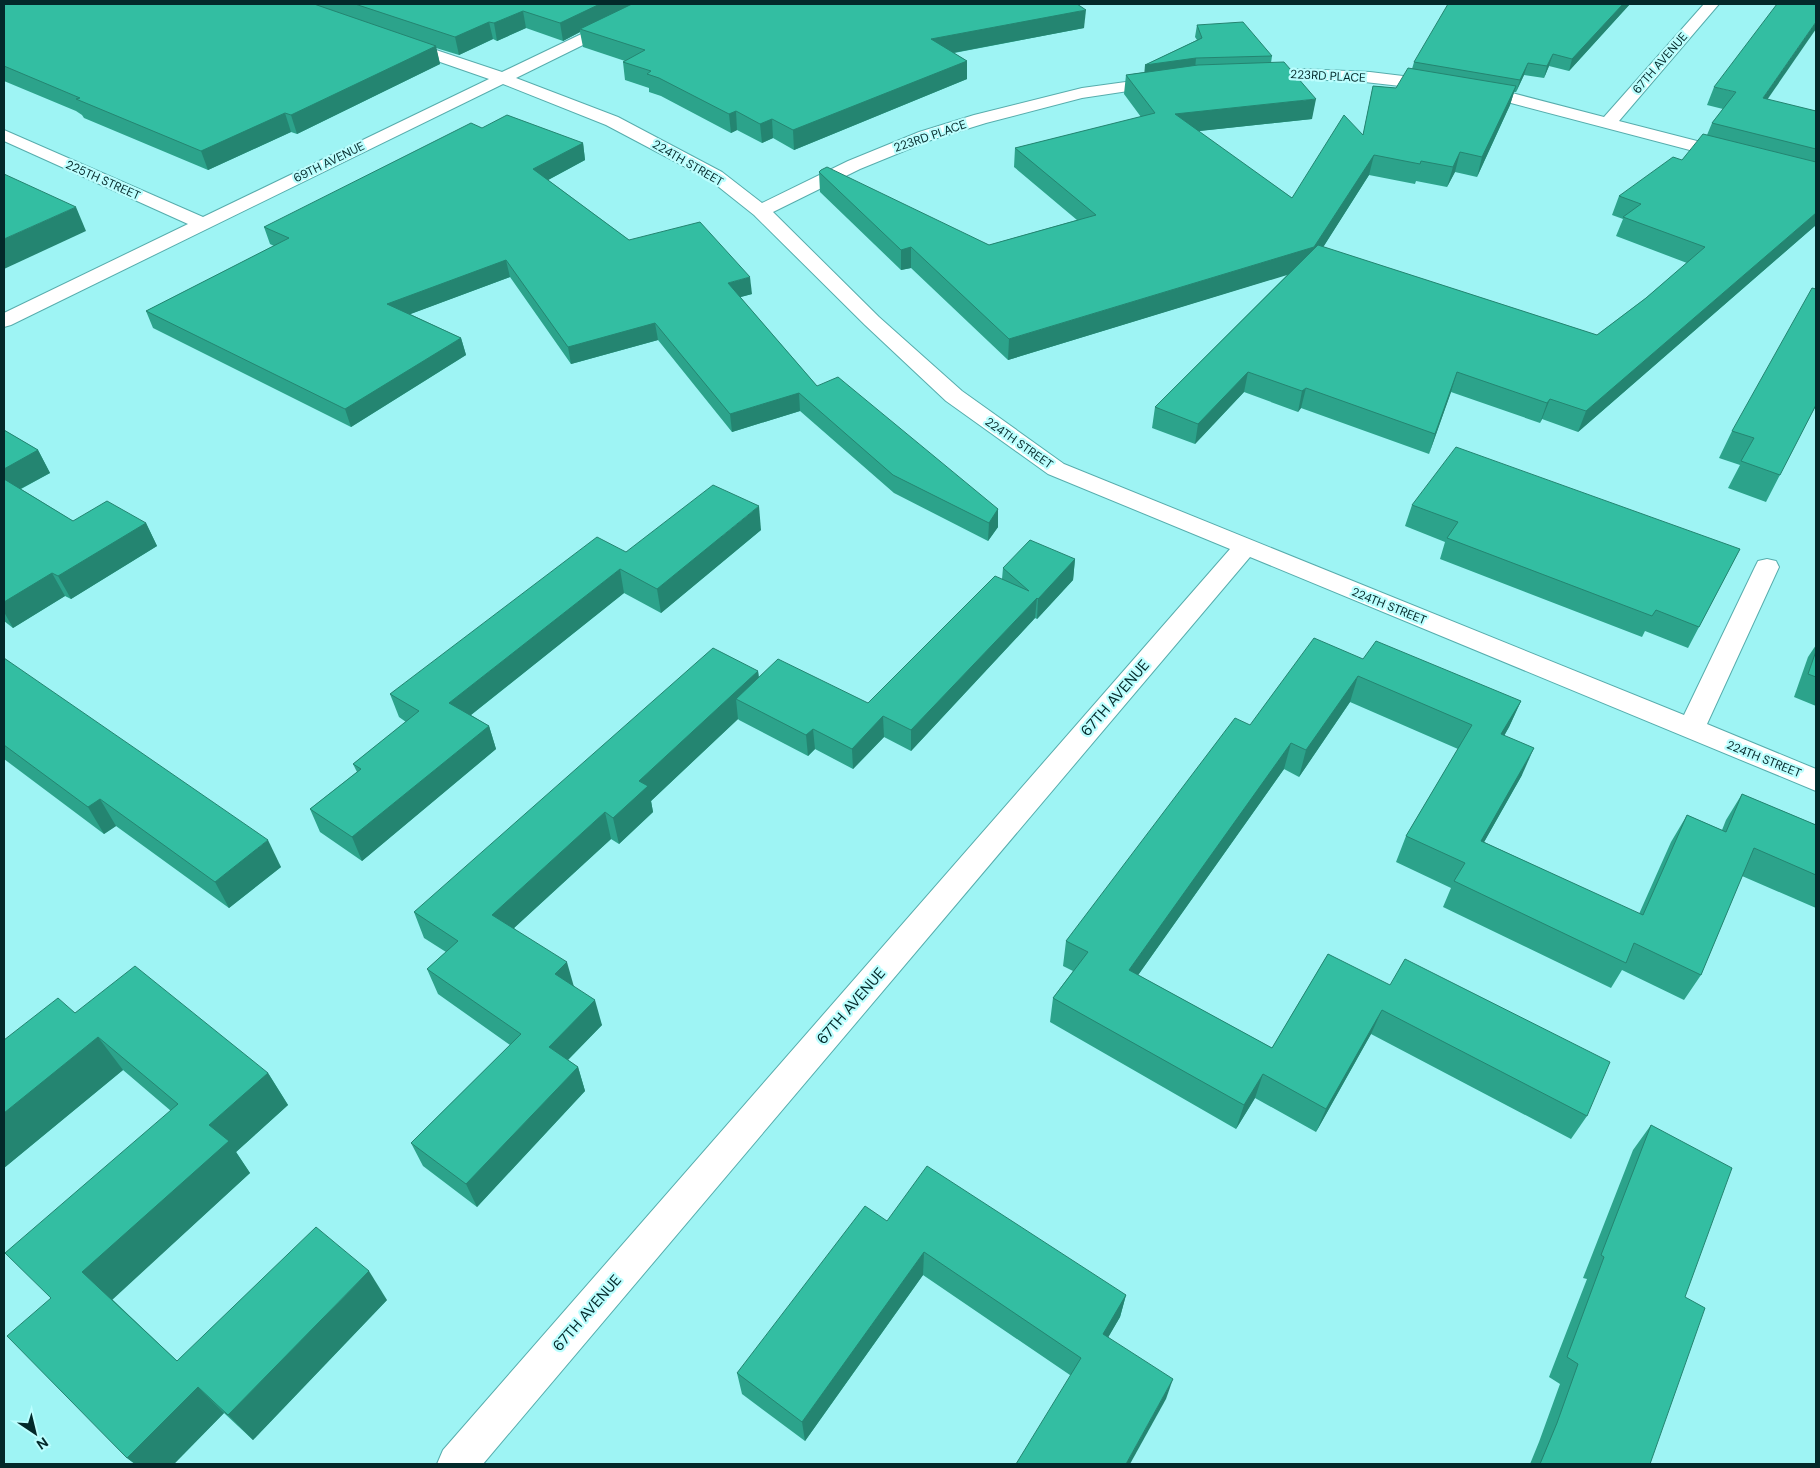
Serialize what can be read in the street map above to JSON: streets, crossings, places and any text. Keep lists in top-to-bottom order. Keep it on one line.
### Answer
{"streets":{"street":["67TH AVENUE","223RD PLACE","69TH AVENUE","224TH STREET","225TH STREET"]},"crossings":[["67TH AVENUE","223RD PLACE"],["67TH AVENUE","224TH STREET"],["223RD PLACE","224TH STREET"],["69TH AVENUE","224TH STREET"],["69TH AVENUE","225TH STREET"]],"north":"bottom right"}
